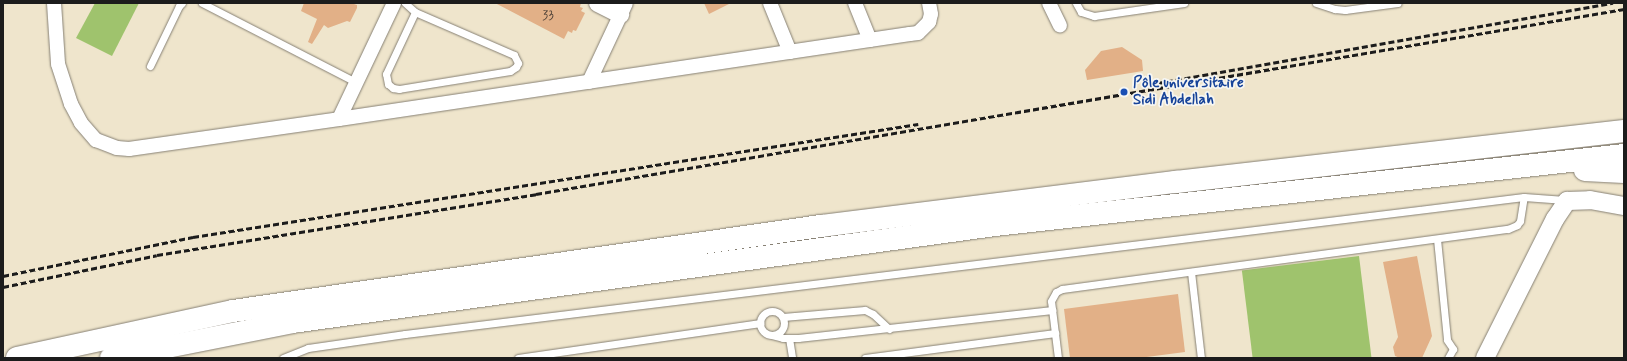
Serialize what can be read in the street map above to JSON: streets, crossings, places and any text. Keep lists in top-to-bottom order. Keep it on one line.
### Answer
{"places":["Pôle universitaire Sidi Abdellah"],"house_numbers":["33"]}
